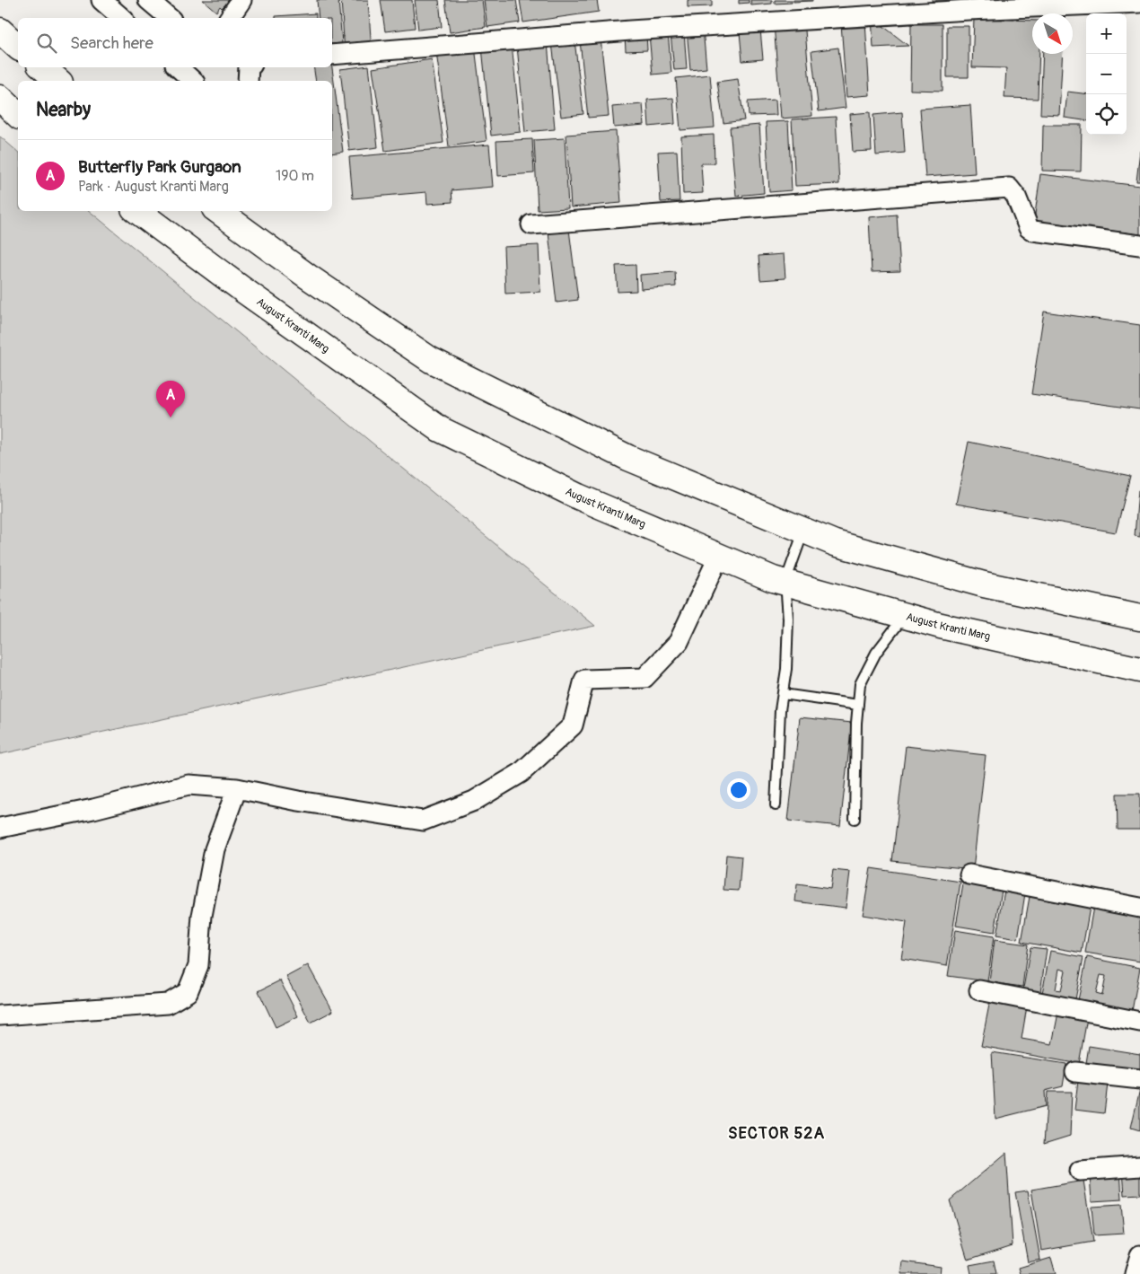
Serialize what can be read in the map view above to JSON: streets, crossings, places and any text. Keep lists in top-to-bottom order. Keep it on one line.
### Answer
{"streets":{"main road":["August Kranti Marg"]},"districts":["SECTOR 52A"],"north":"bottom right","page":{"map_buttons":["+","−"],"search":"Search here","heading":"Nearby","list":[{"mark":"A","name":"Butterfly Park Gurgaon","note":"Park · August Kranti Marg","value":"190 m"}],"pins":"A"}}
